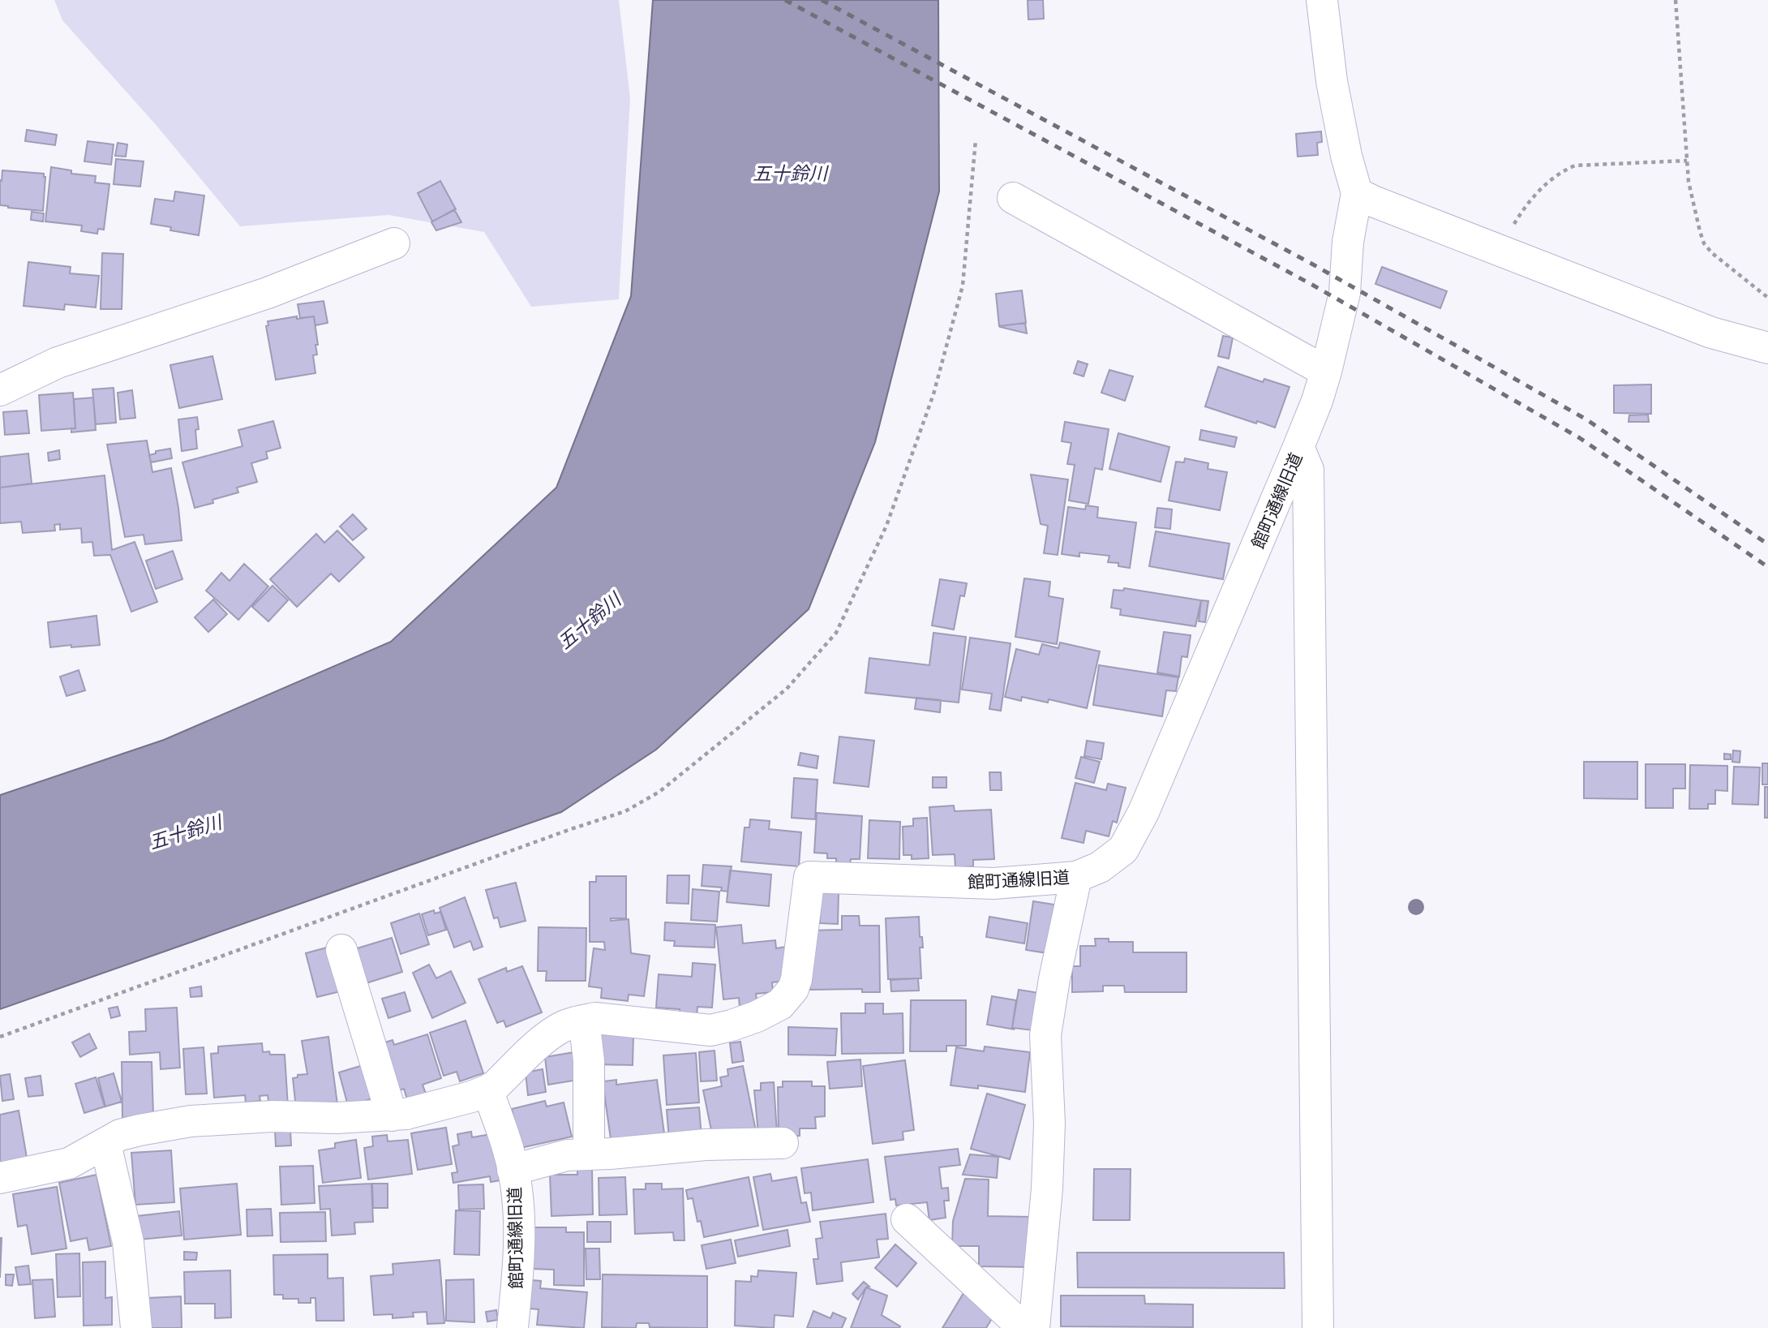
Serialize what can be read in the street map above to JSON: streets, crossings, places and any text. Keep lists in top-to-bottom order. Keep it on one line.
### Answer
{"streets":{"street":["館町通線旧道"]},"water":["五十鈴川"]}
